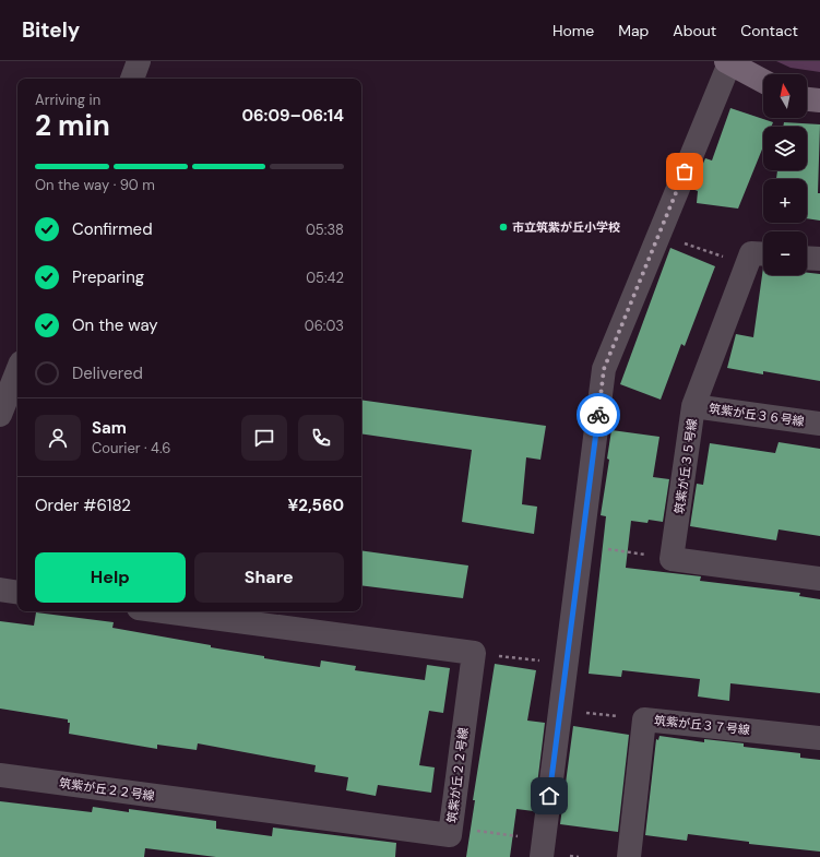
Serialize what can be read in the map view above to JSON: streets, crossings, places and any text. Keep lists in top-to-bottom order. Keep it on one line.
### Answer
{"streets":{"street":["筑紫が丘３６号線","筑紫が丘３５号線","筑紫が丘３７号線","筑紫が丘２２号線"]},"crossings":[["筑紫が丘３６号線","筑紫が丘３５号線"]],"places":["市立筑紫が丘小学校"],"north":"top","page":{"header":"Bitely","nav":["Home","Map","About","Contact"],"map_buttons":["+","−"],"heading":["2 min","Arriving in","06:09–06:14"],"panel":["Sam","Courier · 4.6","Order #6182","¥2,560"],"bar":"On the way · 90 m","list":[["Confirmed","05:38"],["Preparing","05:42"],["On the way","06:03"],"Delivered"],"buttons":["Help","Share"]}}
